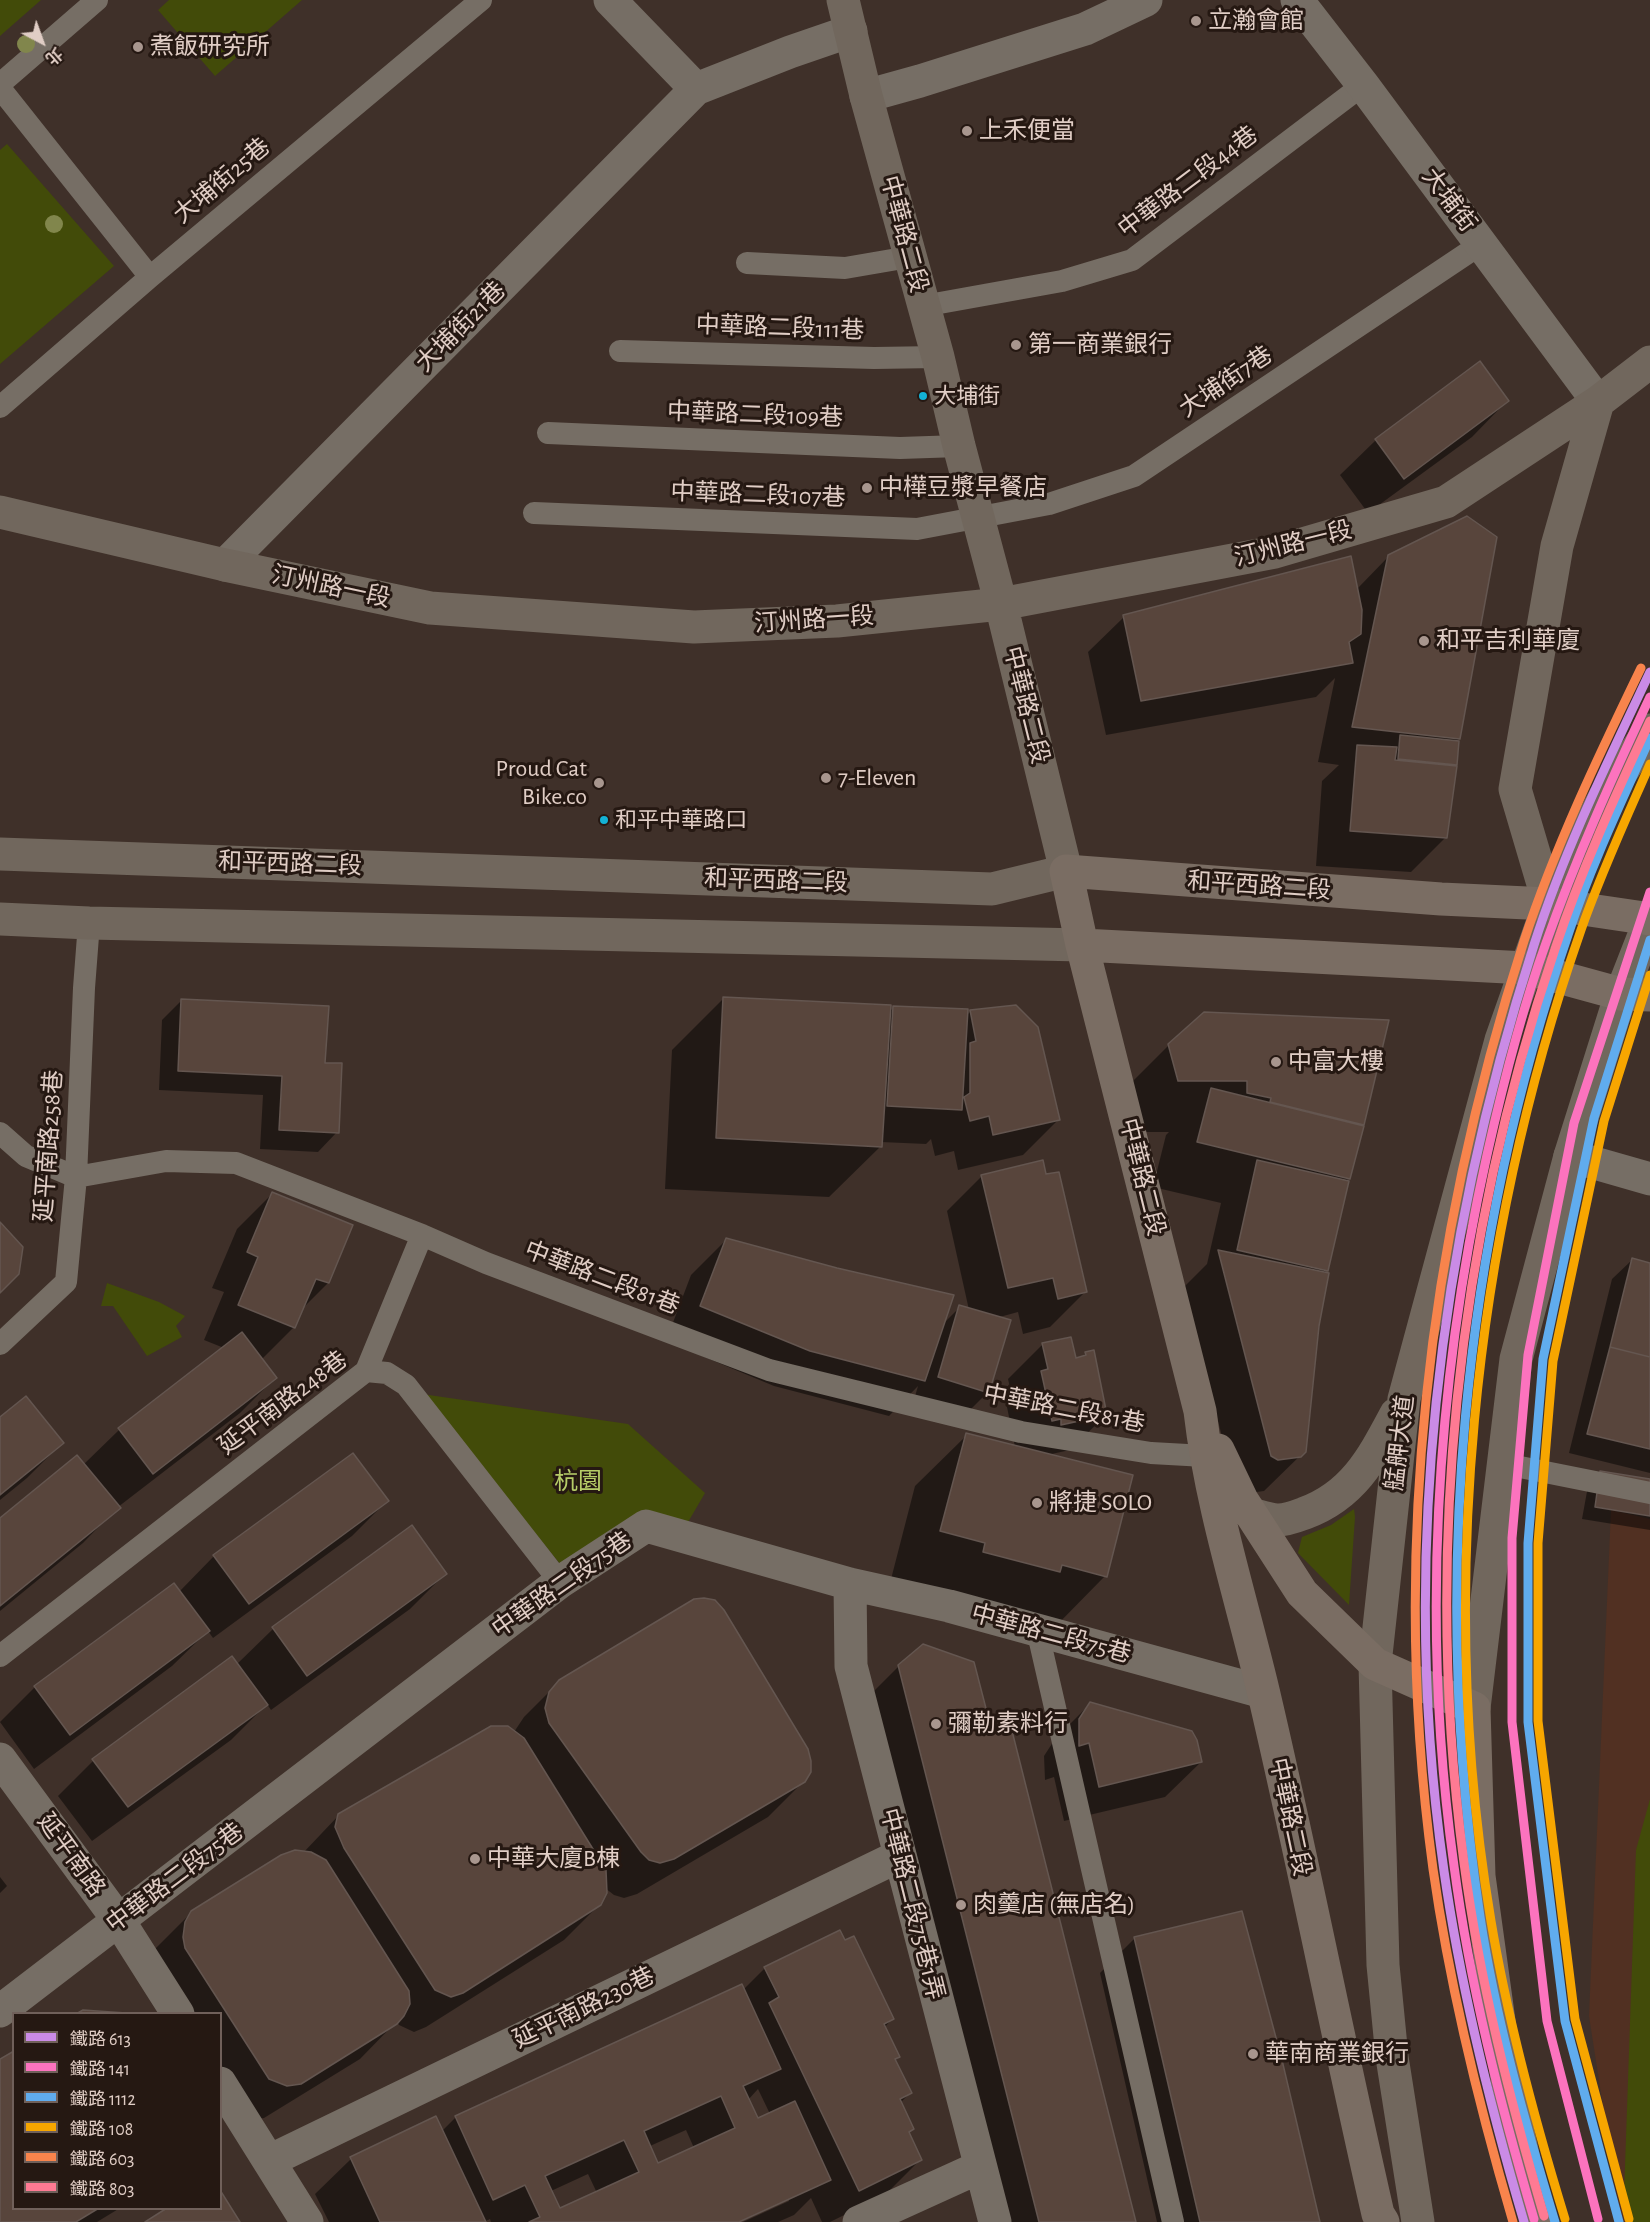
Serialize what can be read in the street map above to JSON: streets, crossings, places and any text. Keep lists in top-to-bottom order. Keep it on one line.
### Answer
{"streets":{"main road":["中華路二段","汀州路一段","和平西路二段","艋舺大道"],"street":["大埔街","大埔街21巷","中華路二段75巷","延平南路","中華路二段75巷1弄","延平南路230巷"],"lane":["大埔街25巷","中華路二段44巷","中華路二段111巷","大埔街7巷","中華路二段109巷","中華路二段107巷","延平南路258巷","中華路二段81巷","延平南路248巷"]},"crossings":[["中華路二段44巷","大埔街"],["中華路二段44巷","中華路二段"],["大埔街","大埔街7巷"],["大埔街","汀州路一段"],["中華路二段","中華路二段111巷"],["中華路二段","大埔街7巷"],["中華路二段","中華路二段109巷"],["中華路二段","中華路二段107巷"],["中華路二段","汀州路一段"],["中華路二段","和平西路二段"],["中華路二段","中華路二段81巷"],["中華路二段","艋舺大道"],["中華路二段","中華路二段75巷"],["大埔街21巷","汀州路一段"],["大埔街7巷","中華路二段107巷"],["和平西路二段","艋舺大道"],["延平南路258巷","中華路二段81巷"],["延平南路248巷","中華路二段75巷"],["中華路二段75巷","延平南路"],["中華路二段75巷","中華路二段75巷1弄"],["中華路二段75巷1弄","延平南路230巷"]],"parks":["杭園"],"places":["立瀚會館","煮飯研究所","上禾便當","第一商業銀行","大埔街","中樺豆漿早餐店","和平吉利華廈","7-Eleven","Proud Cat Bike.co","和平中華路口","中富大樓","將捷 SOLO","彌勒素料行","中華大廈B棟","肉羹店 (無店名)","華南商業銀行"],"lines":["rail line 603","rail line 613","rail line 141","rail line 803","rail line 1112","rail line 108"],"legend":["鐵路 613","鐵路 141","鐵路 1112","鐵路 108","鐵路 603","鐵路 803"],"north":"bottom right"}
